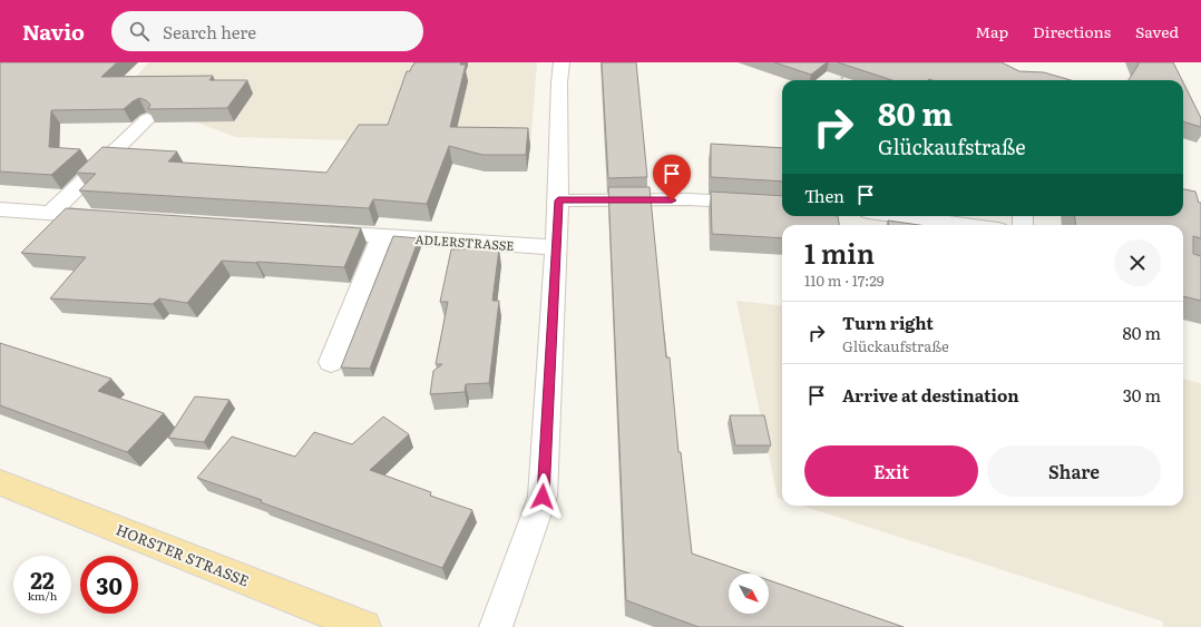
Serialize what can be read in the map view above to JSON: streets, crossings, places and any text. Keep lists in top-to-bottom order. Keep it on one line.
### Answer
{"streets":{"main road":["HORSTER STRASSE"],"street":["ADLERSTRASSE"]},"north":"bottom right","page":{"header":"Navio","search":"Search here","nav":["Map","Directions","Saved"],"turn":["80 m","Glückaufstraße"],"then":"Then","heading":["1 min","110 m · 17:29"],"list":[{"name":"Turn right","note":"Glückaufstraße","value":"80 m"},{"name":"Arrive at destination","value":"30 m"}],"buttons":["Exit","Share"],"speed":"22 km/h","limit":"30"}}
